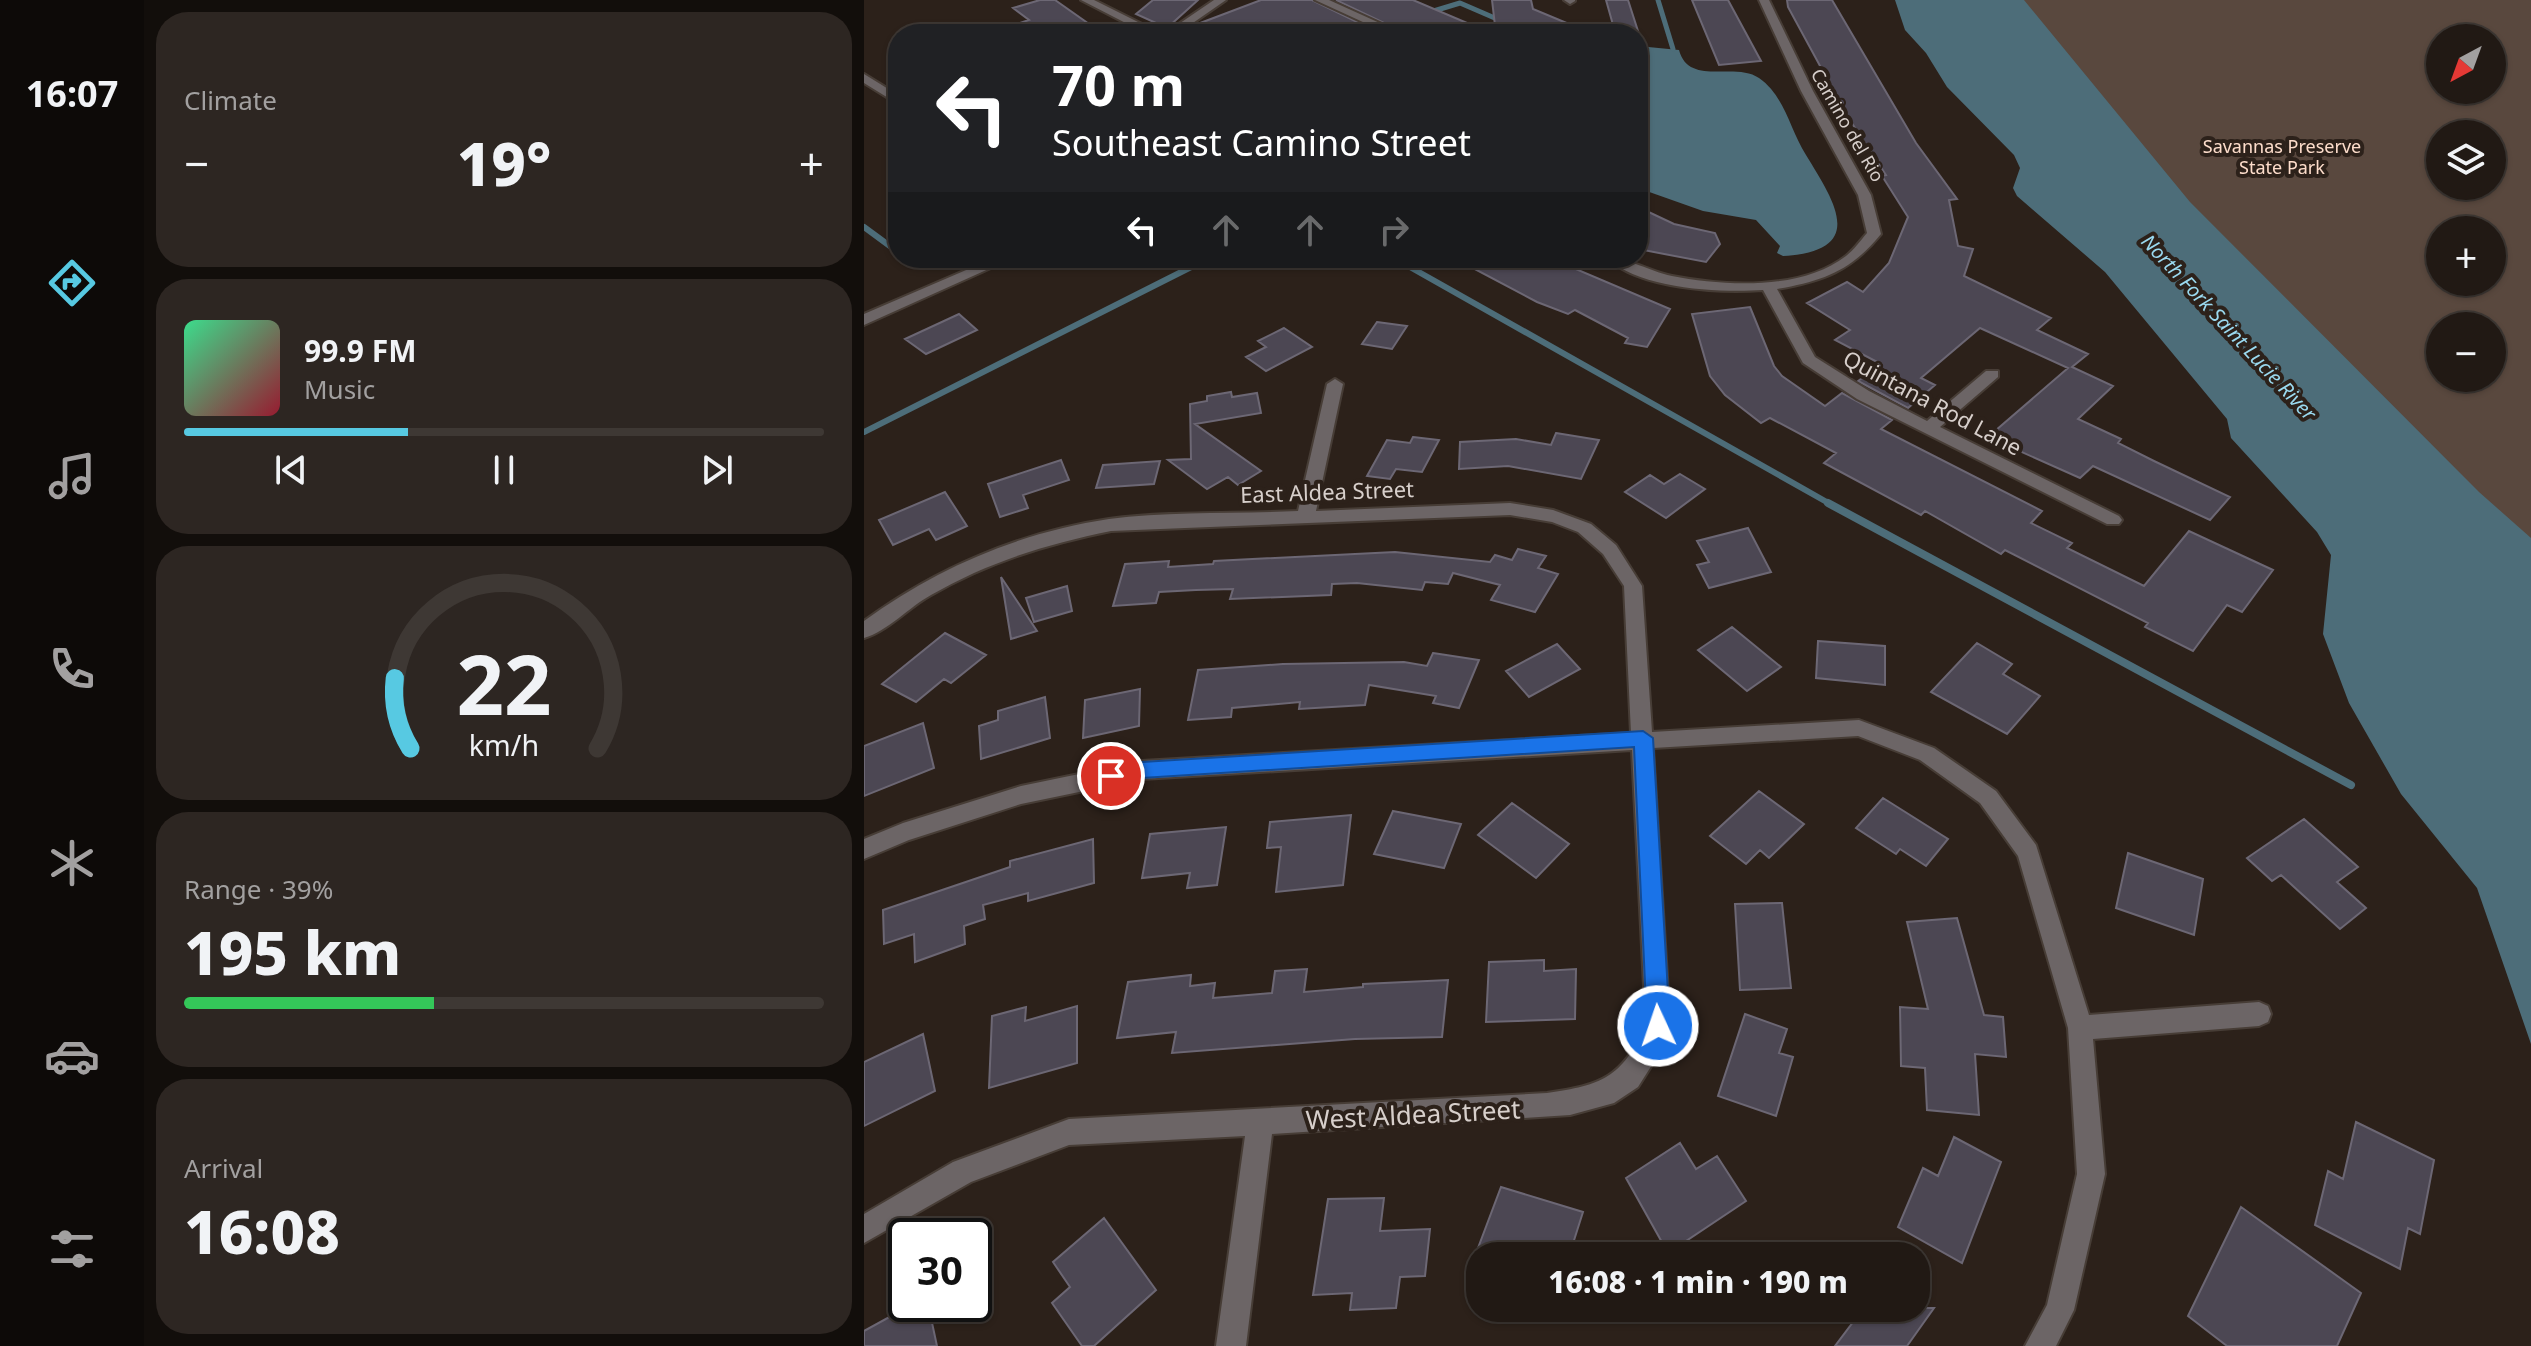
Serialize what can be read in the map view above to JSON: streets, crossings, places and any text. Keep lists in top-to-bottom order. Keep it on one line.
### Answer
{"streets":{"street":["Camino del Rio","Quintana Rod Lane","East Aldea Street","West Aldea Street"]},"crossings":[["Camino del Rio","Quintana Rod Lane"],["East Aldea Street","West Aldea Street"]],"water":["North Fork Saint Lucie River"],"parks":["Savannas Preserve State Park"],"north":"bottom left","page":{"tabs":"16:07","tile":["Climate",["Range · 39%","195 km"],["Arrival","16:08"]],"map_buttons":["+","−"],"turn":["70 m","Southeast Camino Street"],"heat":["−","19°","+"],"song":["99.9 FM","Music"],"limit":"30","trip":"16:08 · 1 min · 190 m","gauge":["22","km/h"]}}
